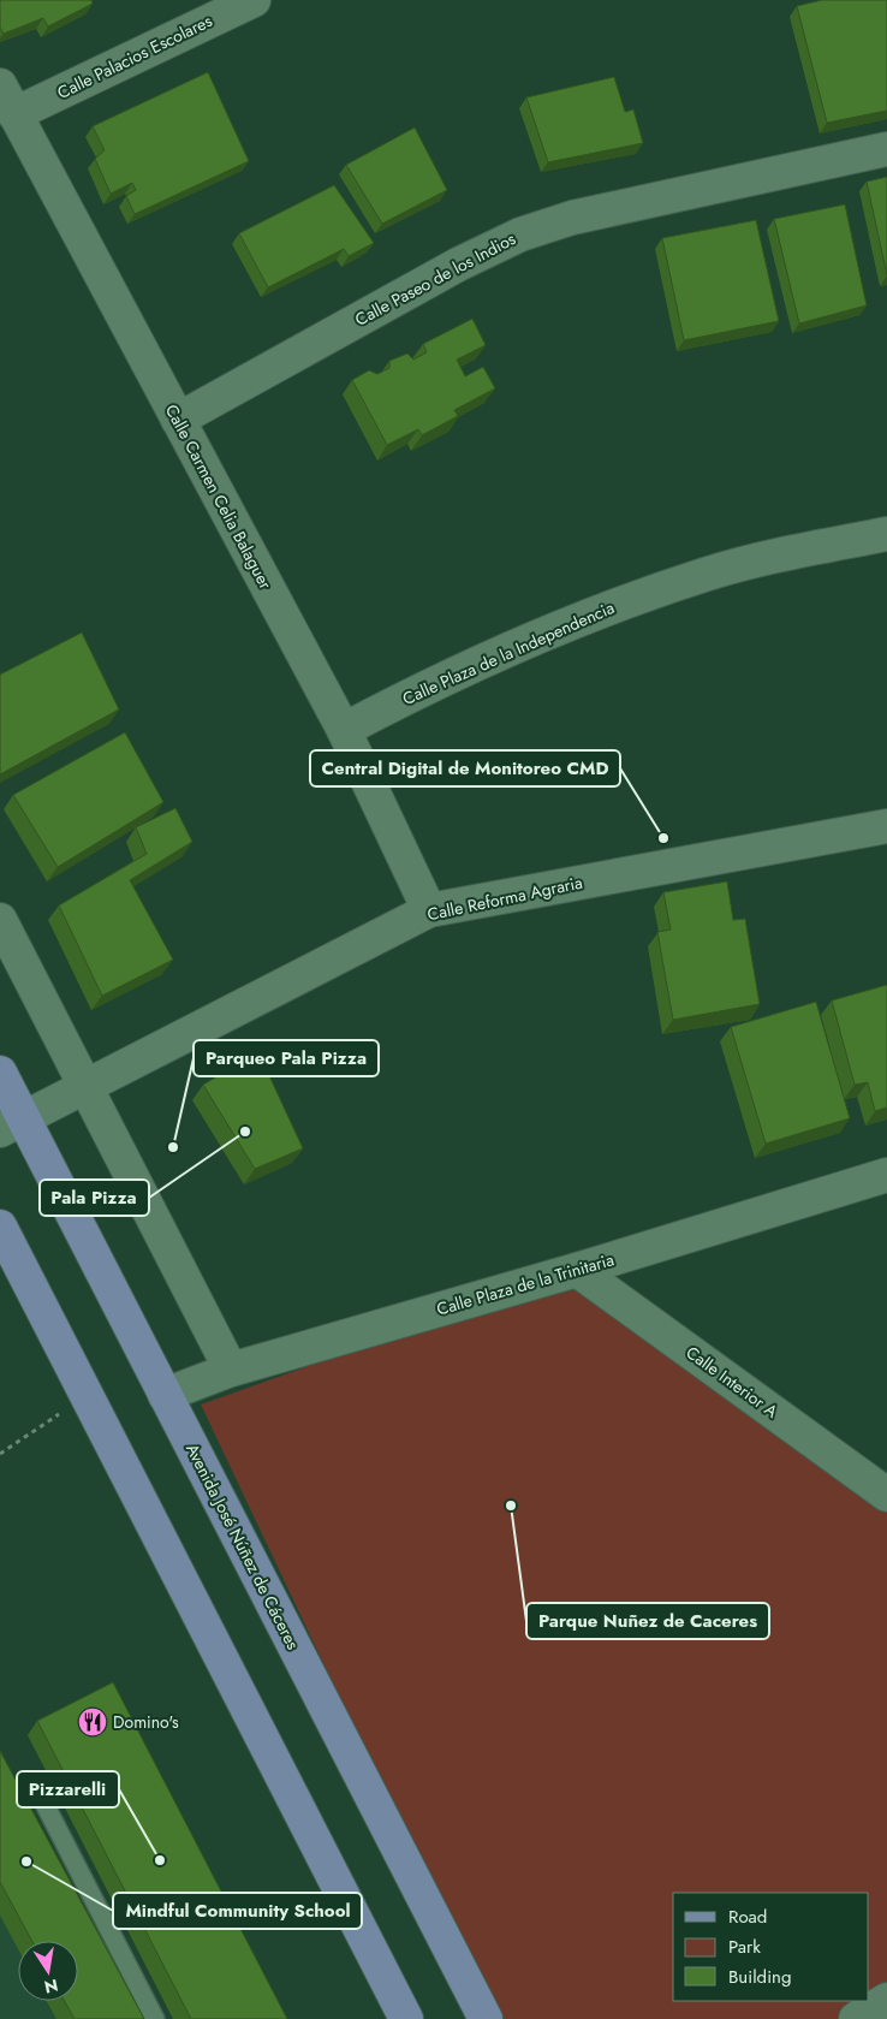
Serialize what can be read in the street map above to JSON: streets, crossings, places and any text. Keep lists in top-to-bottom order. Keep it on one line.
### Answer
{"streets":{"main road":["Avenida José Núñez de Cáceres"],"street":["Calle Palacios Escolares","Calle Paseo de los Indios","Calle Carmen Celia Balaguer","Calle Plaza de la Independencia","Calle Reforma Agraria","Calle Plaza de la Trinitaria","Calle Interior A"]},"crossings":[["Calle Palacios Escolares","Calle Carmen Celia Balaguer"],["Calle Paseo de los Indios","Calle Carmen Celia Balaguer"],["Calle Carmen Celia Balaguer","Calle Plaza de la Independencia"],["Calle Carmen Celia Balaguer","Calle Reforma Agraria"],["Calle Reforma Agraria","Avenida José Núñez de Cáceres"],["Calle Plaza de la Trinitaria","Calle Interior A"],["Calle Plaza de la Trinitaria","Avenida José Núñez de Cáceres"]],"places":{"other":["Central Digital de Monitoreo CMD","Pala Pizza","Parqueo Pala Pizza","Parque Nuñez de Caceres","Pizzarelli","Mindful Community School"],"restaurant":["Domino's"]},"legend":["Road","Park","Building"],"north":"bottom"}
